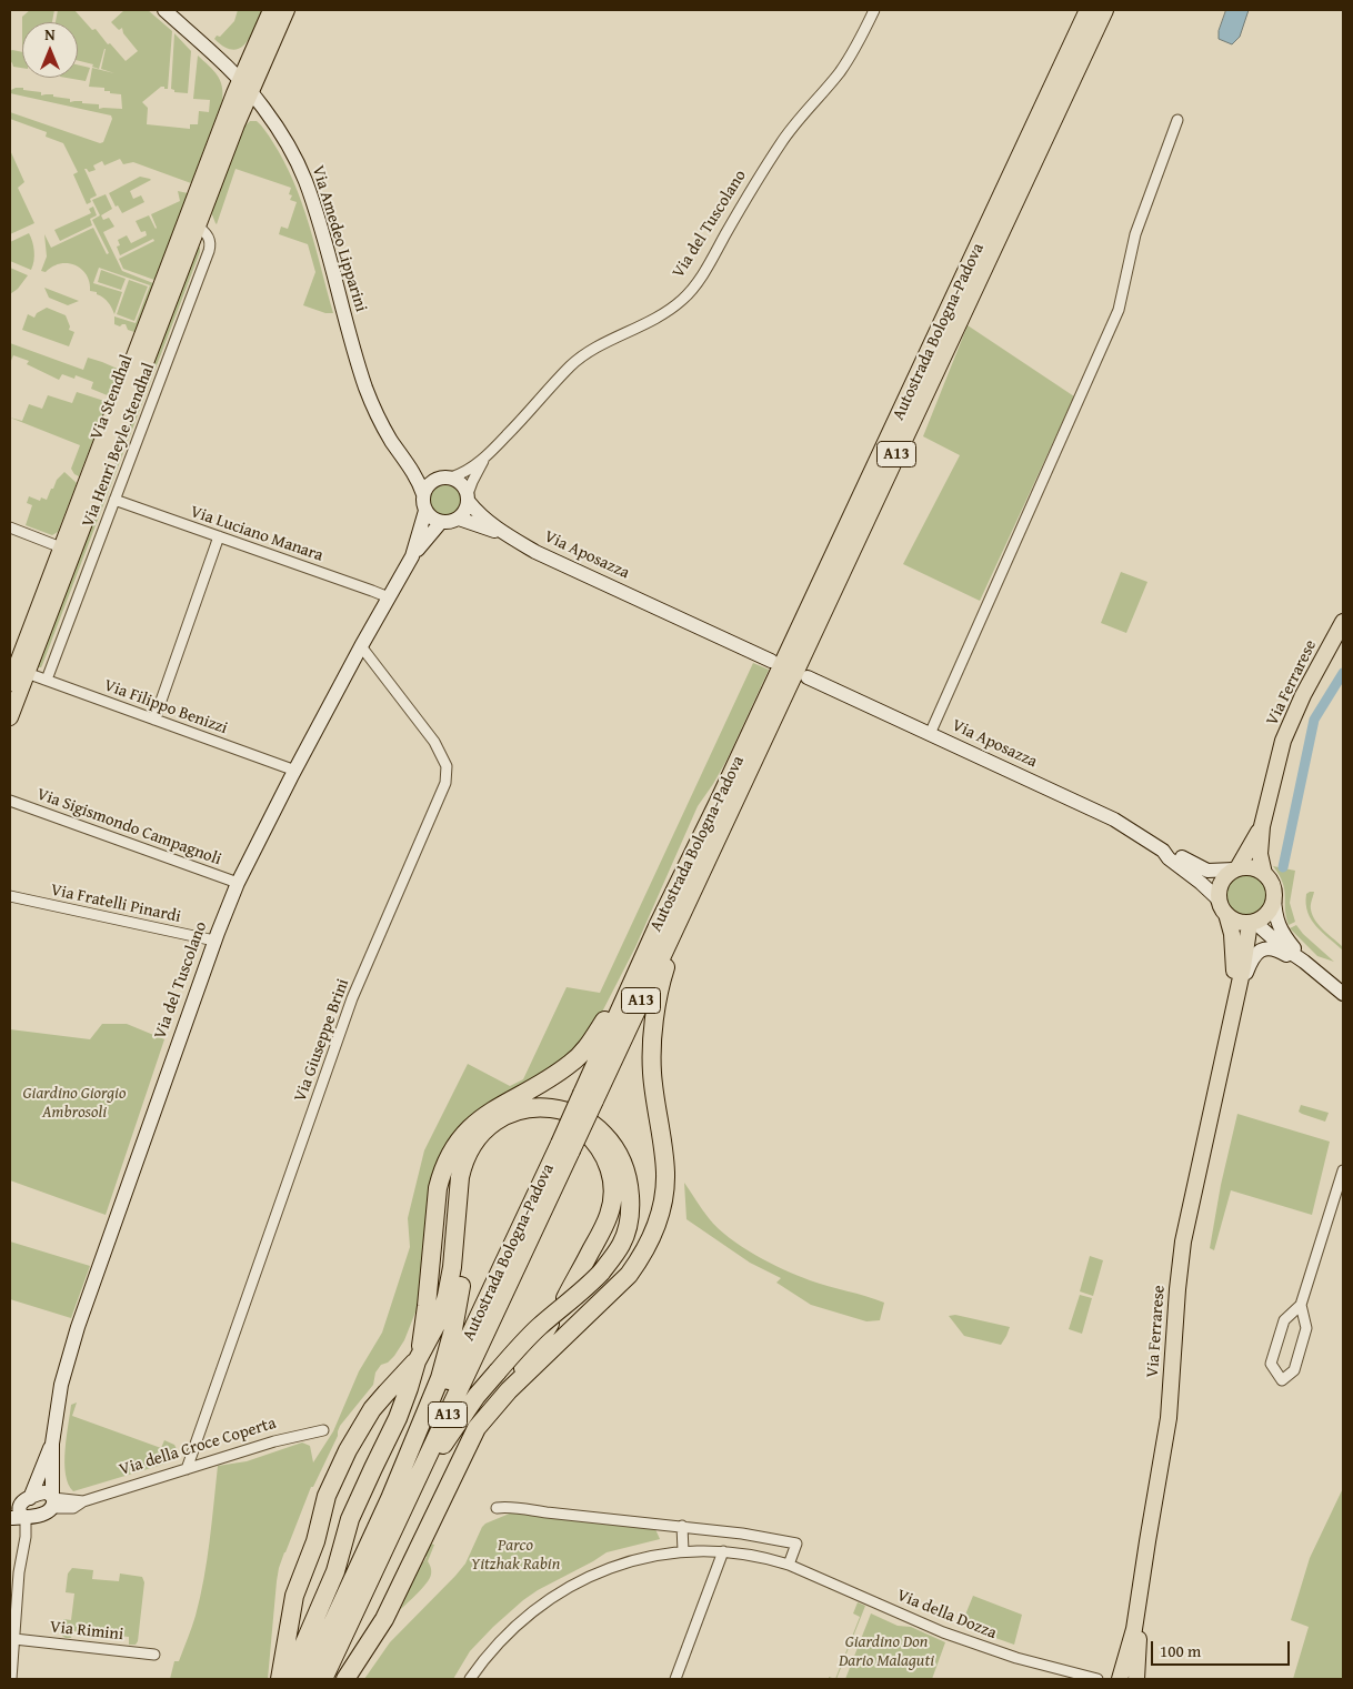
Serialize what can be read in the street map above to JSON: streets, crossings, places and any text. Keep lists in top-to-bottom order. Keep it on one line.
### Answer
{"streets":{"highway":["Autostrada Bologna-Padova","A13"],"main road":["Via Stendhal","Via Ferrarese"],"street":["Via del Tuscolano","Via Amedeo Lipparini","Via Henri Beyle Stendhal","Via Luciano Manara","Via Aposazza","Via Filippo Benizzi","Via Sigismondo Campagnoli","Via Fratelli Pinardi","Via Giuseppe Brini","Via della Croce Coperta","Via della Dozza","Via Rimini"]},"crossings":[["Via del Tuscolano","Via Amedeo Lipparini"],["Via del Tuscolano","Via Luciano Manara"],["Via del Tuscolano","Via Aposazza"],["Via del Tuscolano","Via Filippo Benizzi"],["Via del Tuscolano","Via Sigismondo Campagnoli"],["Via del Tuscolano","Via Fratelli Pinardi"],["Via del Tuscolano","Via Giuseppe Brini"],["Via del Tuscolano","Via della Croce Coperta"],["Via Amedeo Lipparini","Via Stendhal"],["Via Amedeo Lipparini","Via Aposazza"],["Via Stendhal","Via Henri Beyle Stendhal"],["Via Stendhal","Via Filippo Benizzi"],["Via Henri Beyle Stendhal","Via Luciano Manara"],["Via Henri Beyle Stendhal","Via Filippo Benizzi"],["Via Aposazza","Via Ferrarese"],["Via Giuseppe Brini","Via della Croce Coperta"]],"parks":["Giardino Giorgio Ambrosoli","Parco Yitzhak Rabin","Giardino Don Dario Malaguti"],"scale_bar":"100 m","north":"top"}
